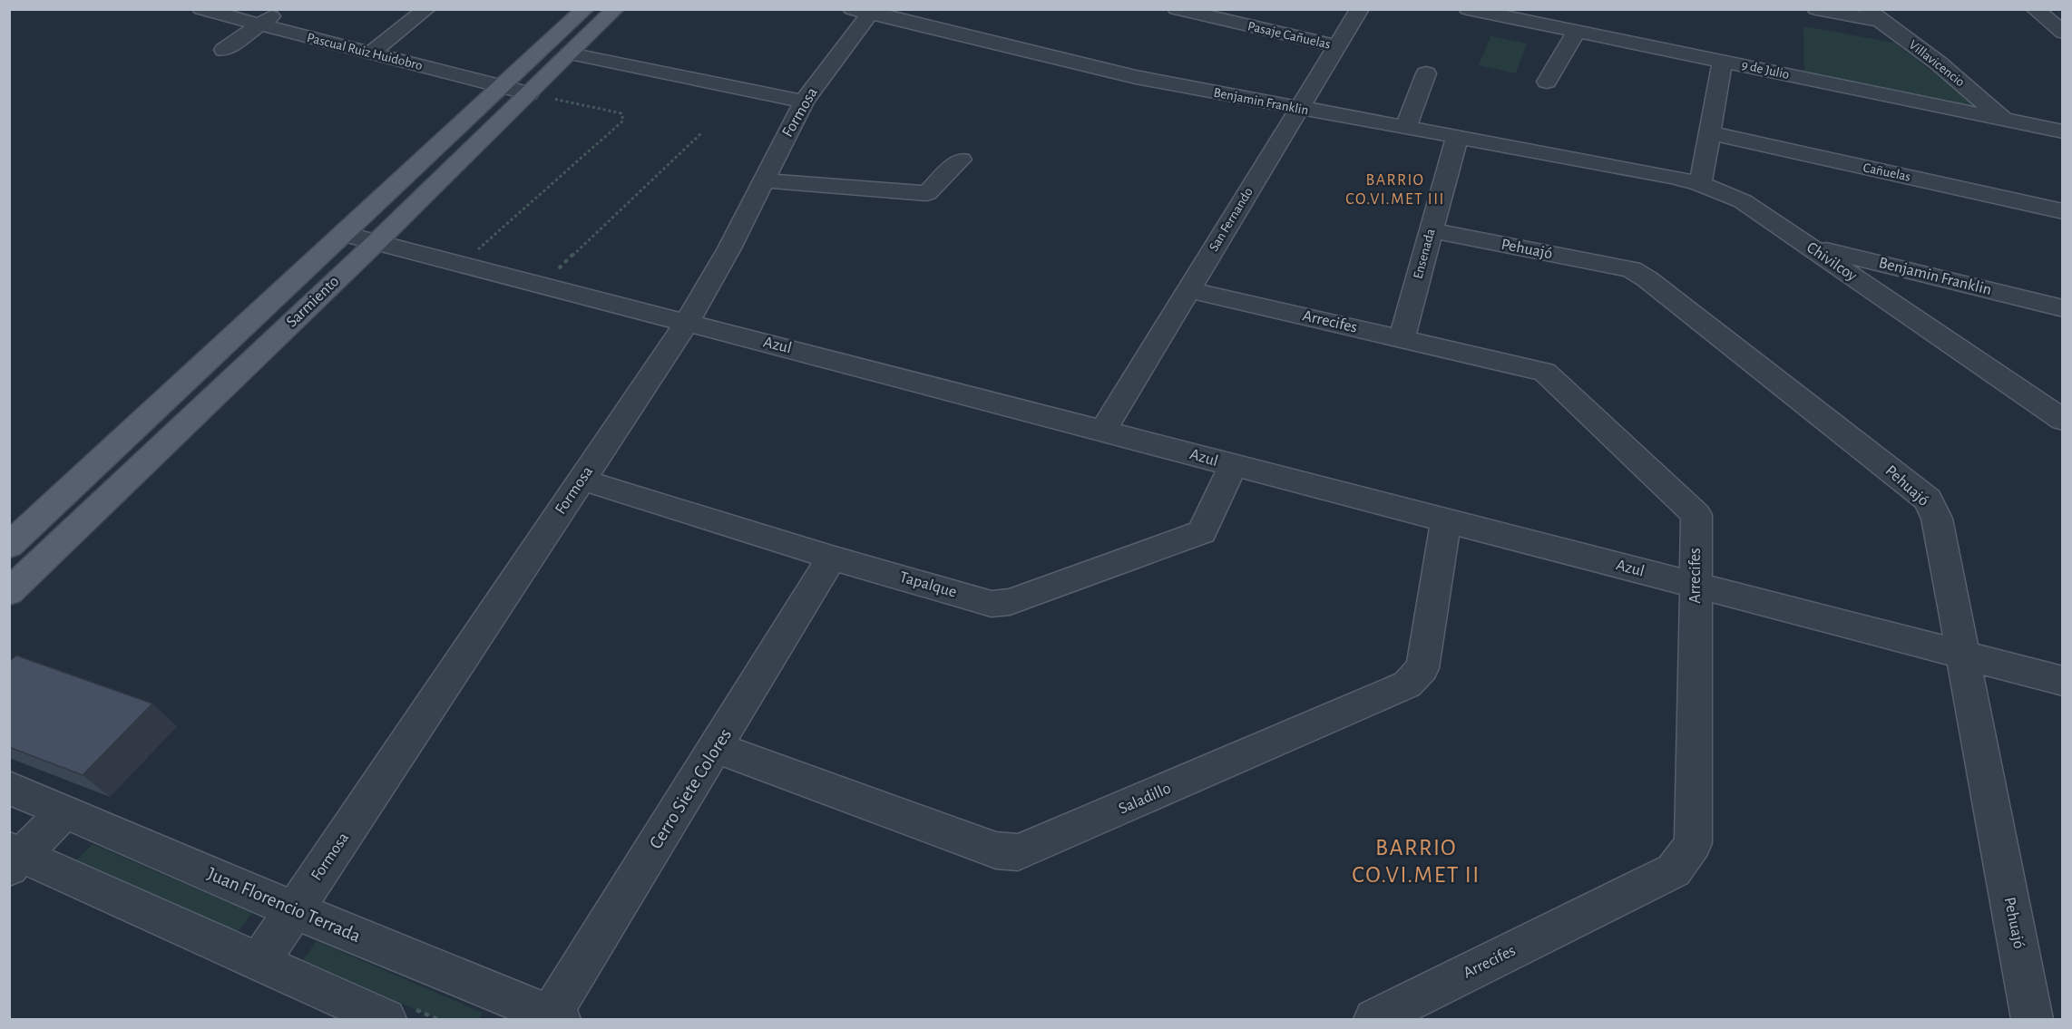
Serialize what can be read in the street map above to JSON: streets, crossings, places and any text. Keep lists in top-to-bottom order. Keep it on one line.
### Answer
{"streets":{"main road":["Sarmiento"],"street":["Pasaje Cañuelas","Pascual Ruiz Huidobro","Villavicencio","9 de Julio","Benjamin Franklin","Formosa","Cañuelas","San Fernando","Pehuajó","Ensenada","Chivilcoy","Arrecifes","Azul","Tapalque","Cerro Siete Colores","Saladillo","Juan Florencio Terrada"]},"crossings":[["Pasaje Cañuelas","San Fernando"],["Pascual Ruiz Huidobro","Sarmiento"],["Villavicencio","9 de Julio"],["Benjamin Franklin","Formosa"],["Benjamin Franklin","San Fernando"],["Benjamin Franklin","Ensenada"],["Benjamin Franklin","Chivilcoy"],["Formosa","Azul"],["Formosa","Tapalque"],["Formosa","Juan Florencio Terrada"],["San Fernando","Arrecifes"],["San Fernando","Azul"],["Pehuajó","Ensenada"],["Pehuajó","Azul"],["Ensenada","Arrecifes"],["Sarmiento","Azul"],["Arrecifes","Azul"],["Azul","Tapalque"],["Azul","Saladillo"],["Tapalque","Cerro Siete Colores"],["Cerro Siete Colores","Saladillo"],["Cerro Siete Colores","Juan Florencio Terrada"]],"districts":["BARRIO CO.VI.MET III","BARRIO CO.VI.MET II"]}
